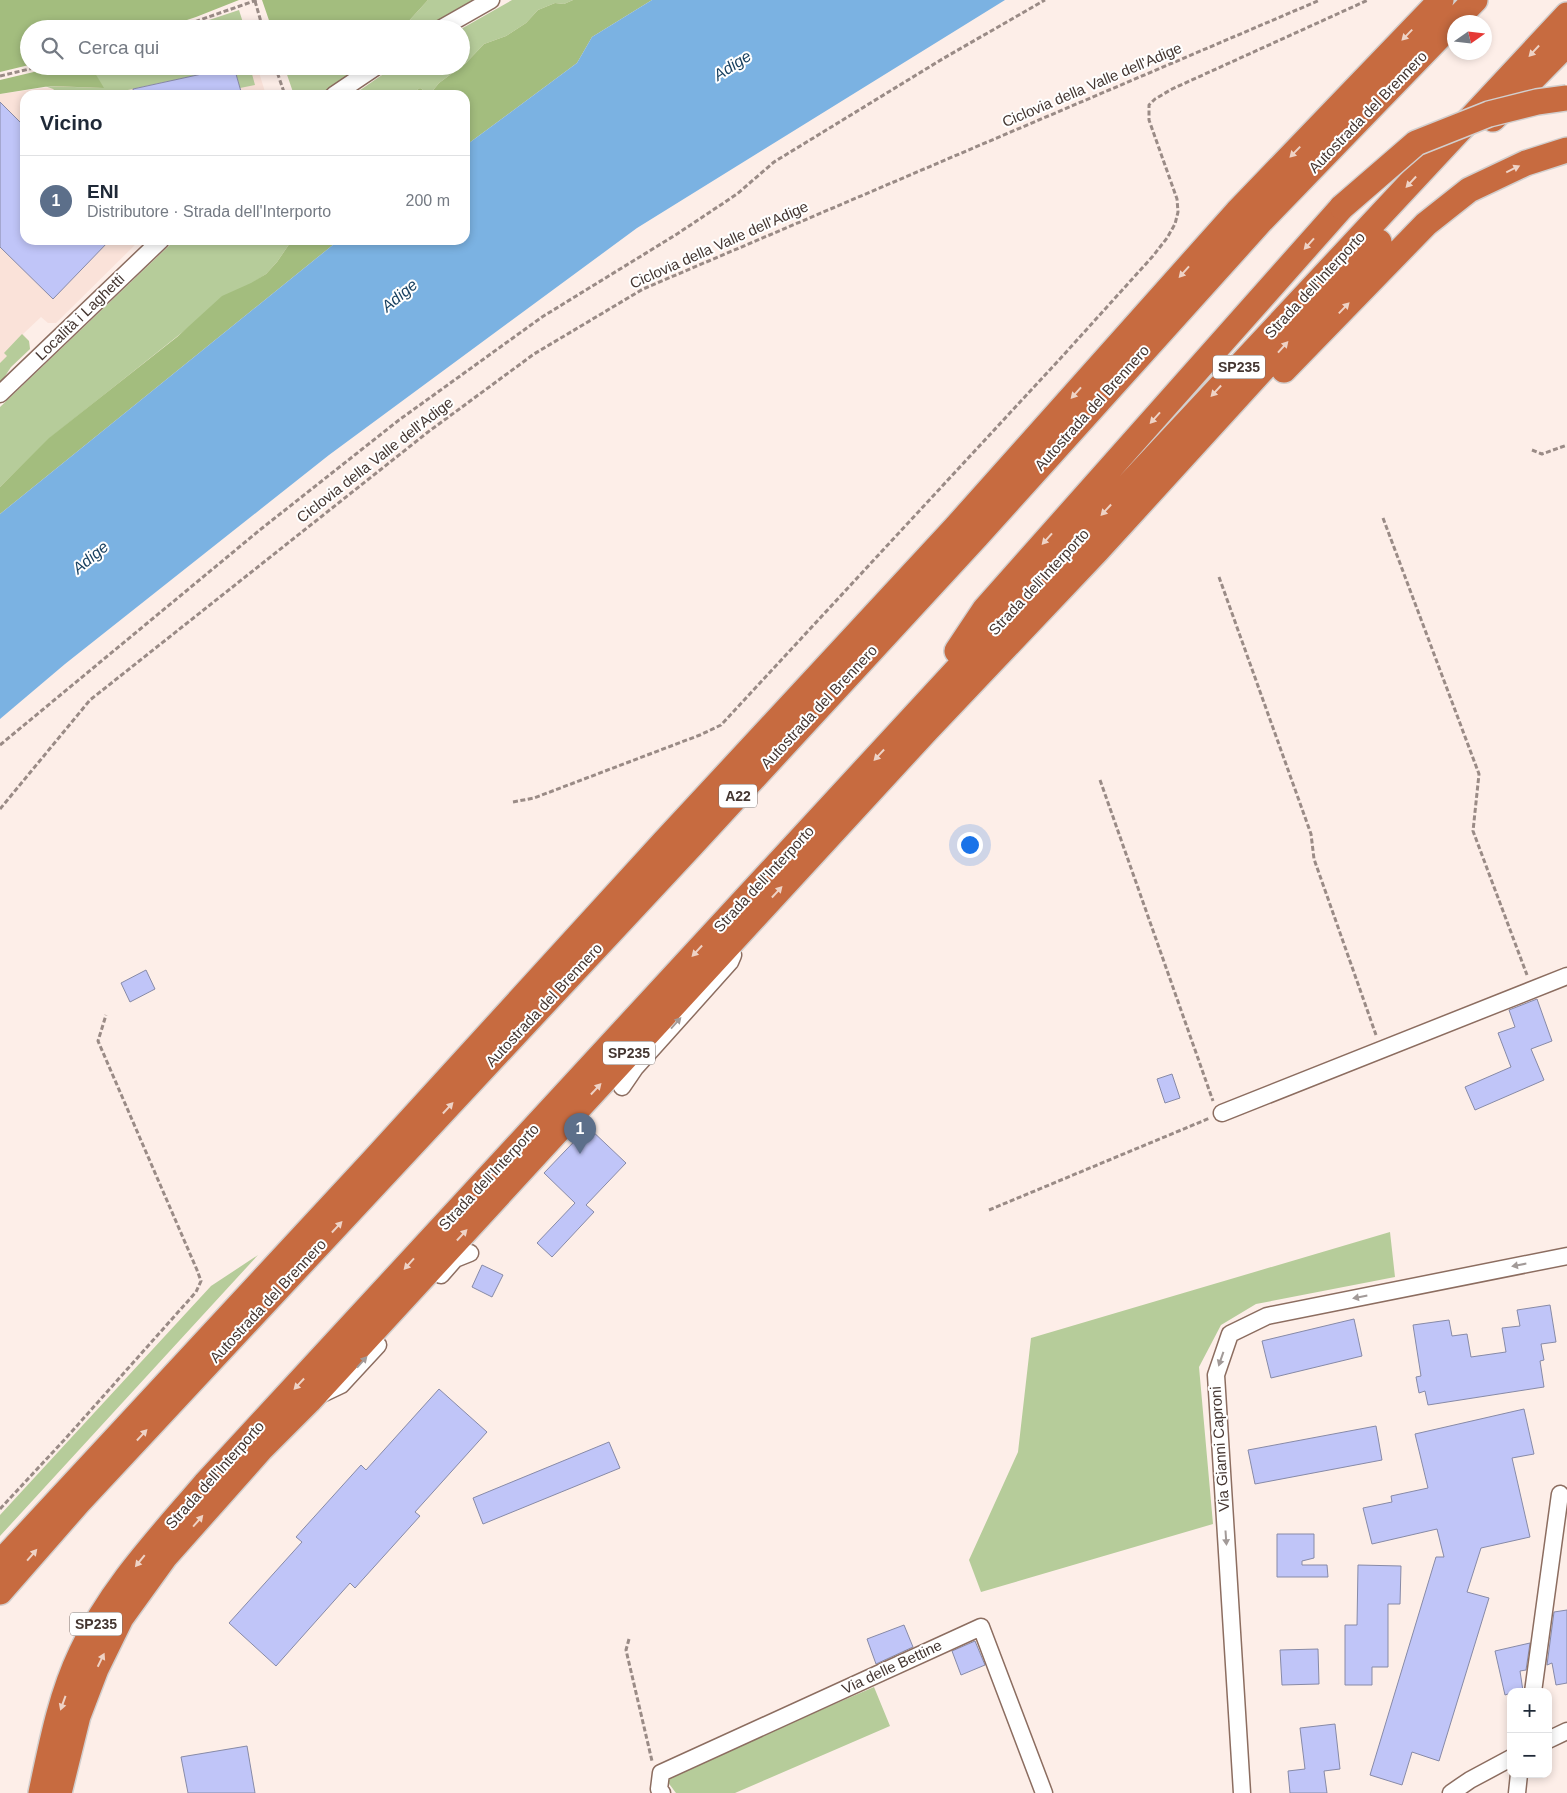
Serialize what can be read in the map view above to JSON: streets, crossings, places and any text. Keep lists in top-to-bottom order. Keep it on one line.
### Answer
{"streets":{"highway":["Autostrada del Brennero","Strada dell'Interporto","SP235","A22"],"street":["Località i Laghetti","Via Gianni Caproni","Via delle Bettine"],"path":["Ciclovia della Valle dell'Adige"]},"water":["Adige"],"north":"right","page":{"search":"Cerca qui","heading":"Vicino","list":[{"mark":"1","name":"ENI","note":"Distributore · Strada dell'Interporto","value":"200 m"}],"pins":"1","map_buttons":["+","−"]}}
